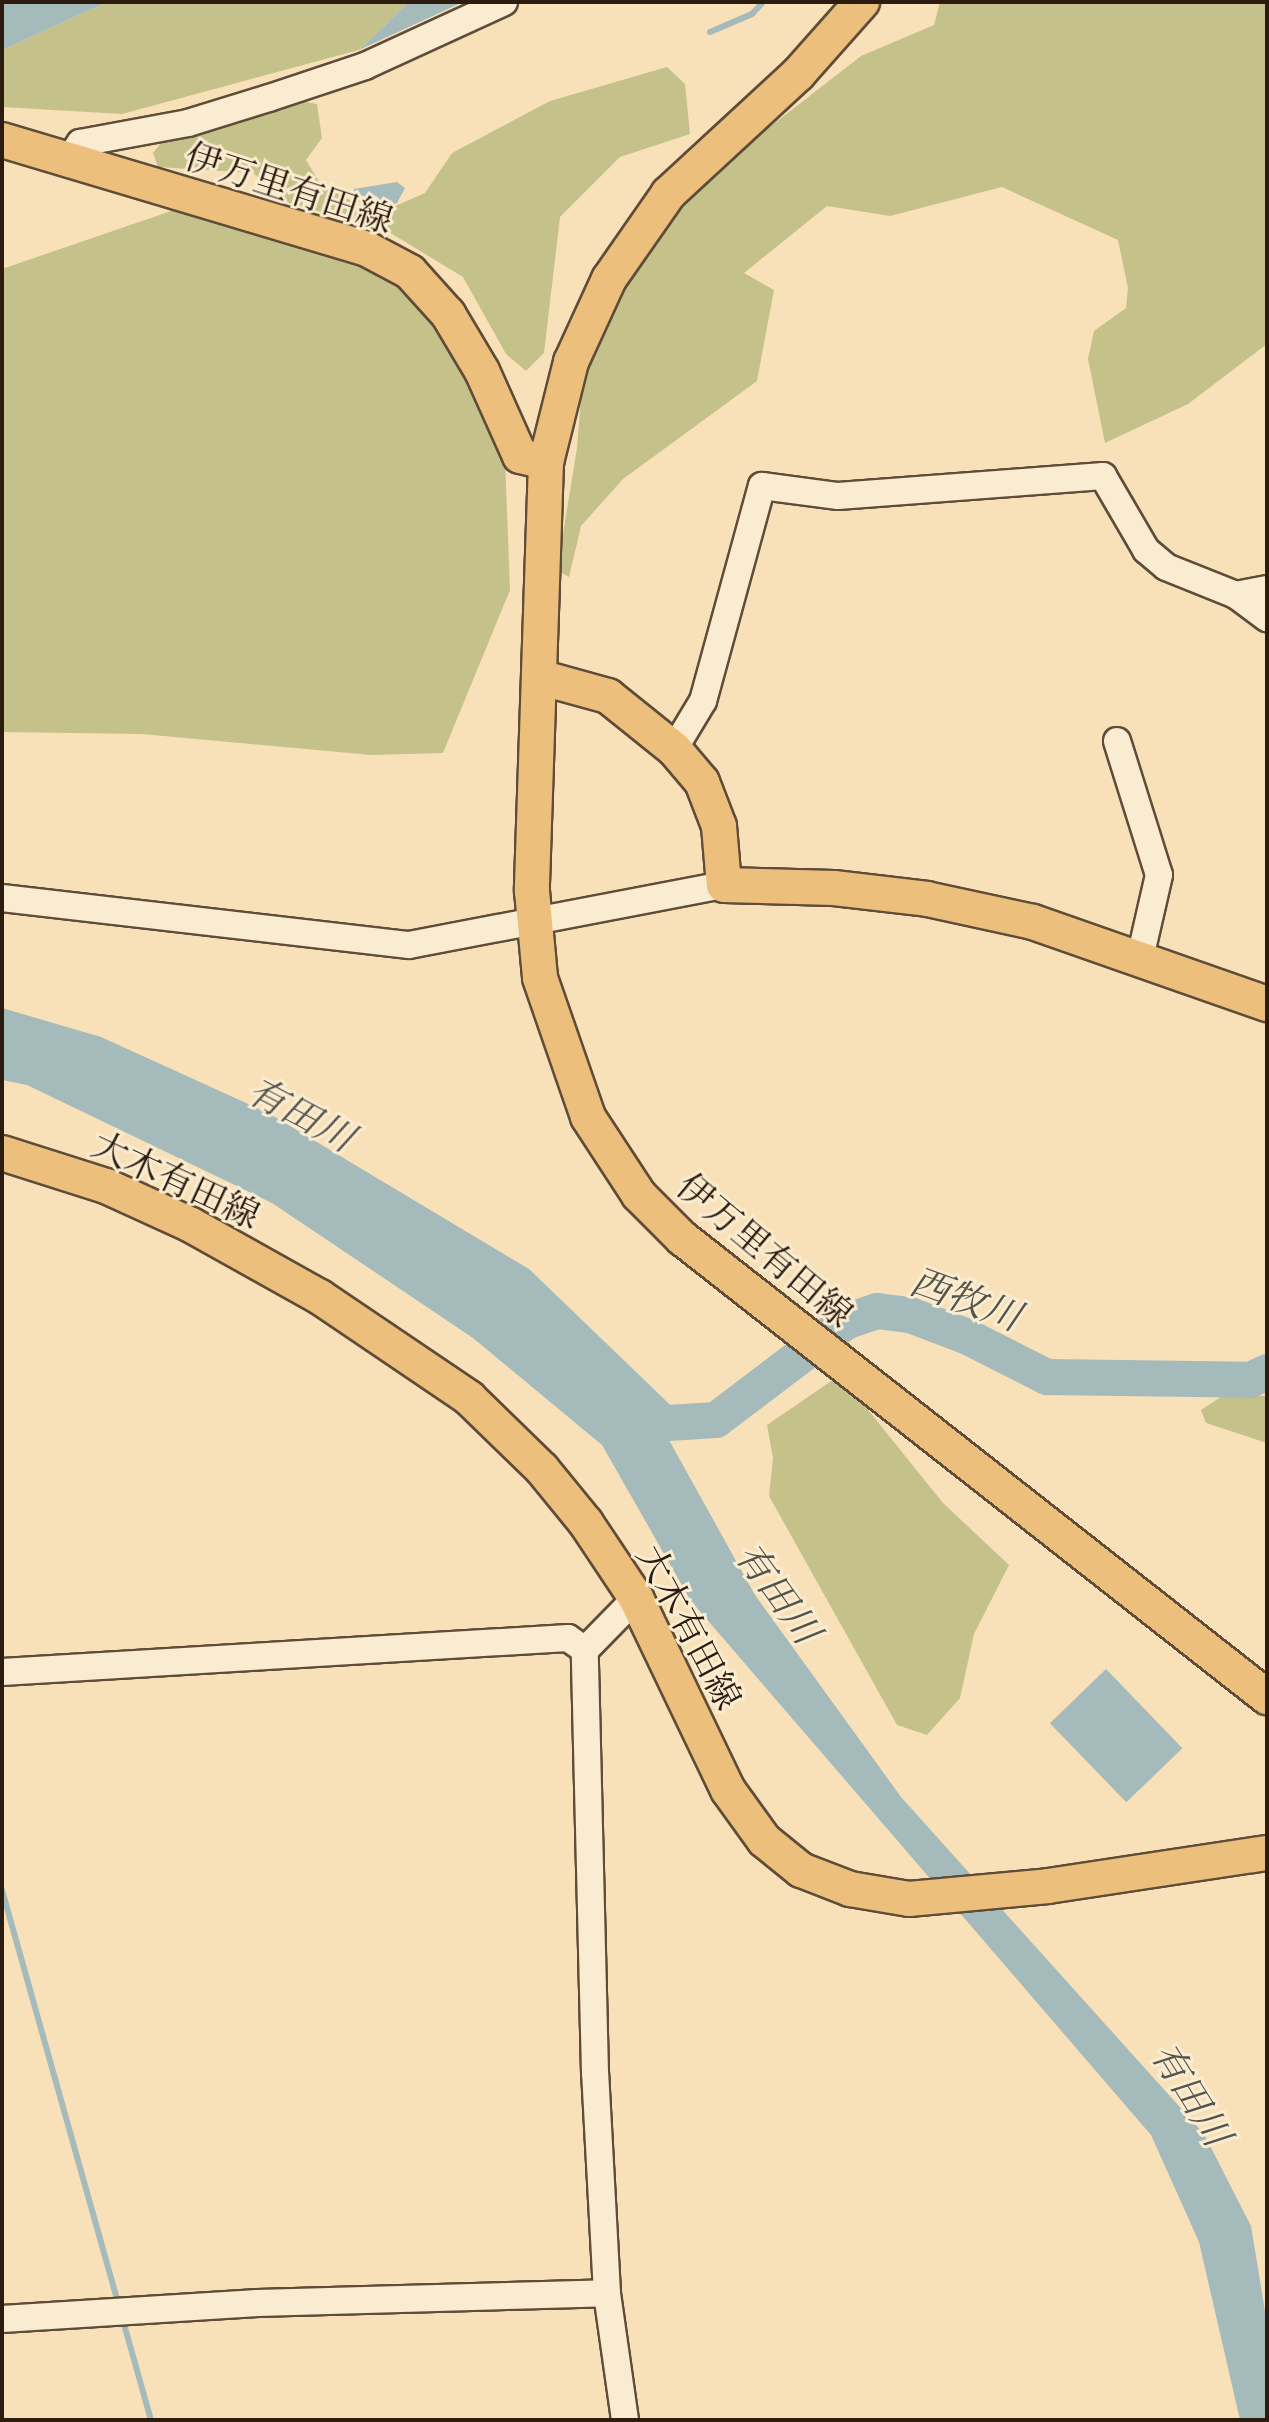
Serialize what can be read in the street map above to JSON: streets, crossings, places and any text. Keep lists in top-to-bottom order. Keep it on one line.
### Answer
{"streets":{"main road":["伊万里有田線","大木有田線"]},"water":["有田川","西牧川"]}
